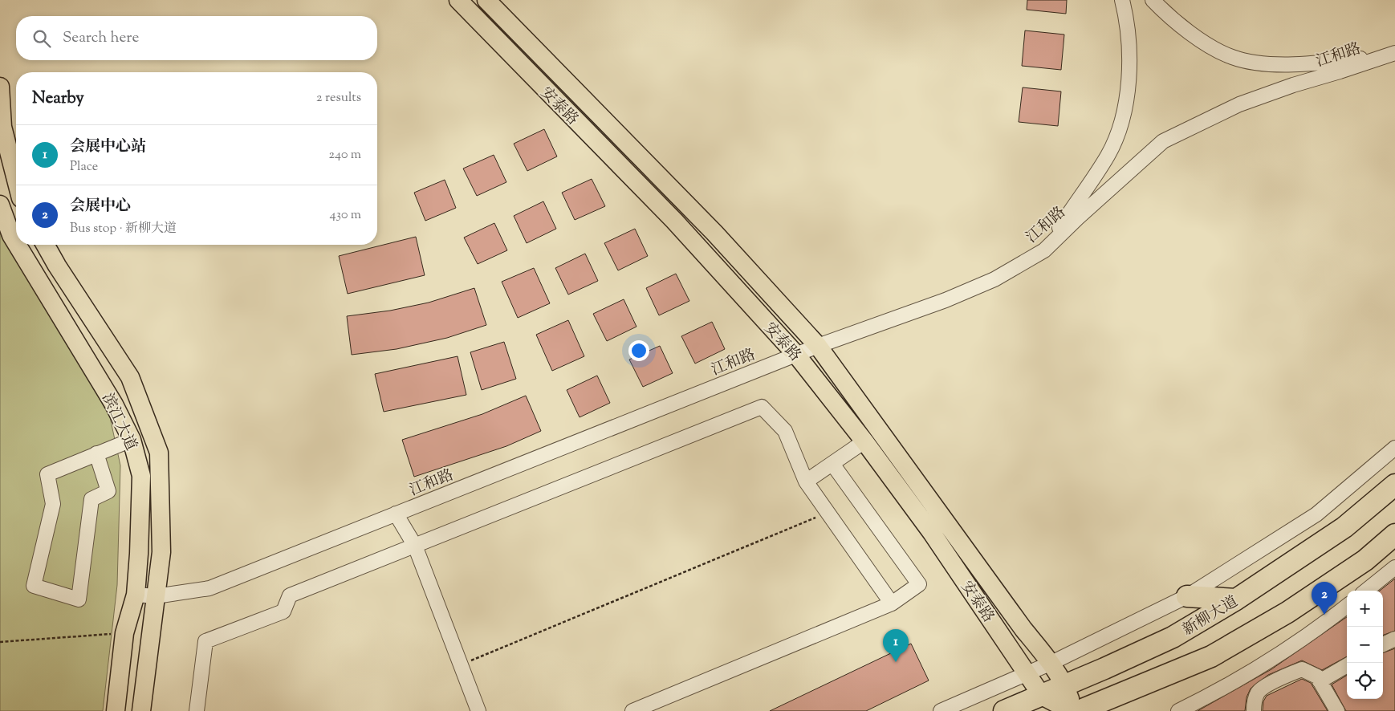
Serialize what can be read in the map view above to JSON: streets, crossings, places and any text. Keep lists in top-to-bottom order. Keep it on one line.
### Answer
{"streets":{"highway":["新柳大道"],"main road":["安泰路","滨江大道"],"street":["江和路"]},"crossings":[["江和路","安泰路"],["江和路","滨江大道"],["安泰路","新柳大道"]],"page":{"search":"Search here","heading":["Nearby","2 results"],"list":[{"mark":"1","name":"会展中心站","note":"Place","value":"240 m"},{"mark":"2","name":"会展中心","note":"Bus stop · 新柳大道","value":"430 m"}],"pins":["2","1"],"map_buttons":["+","−"]}}
